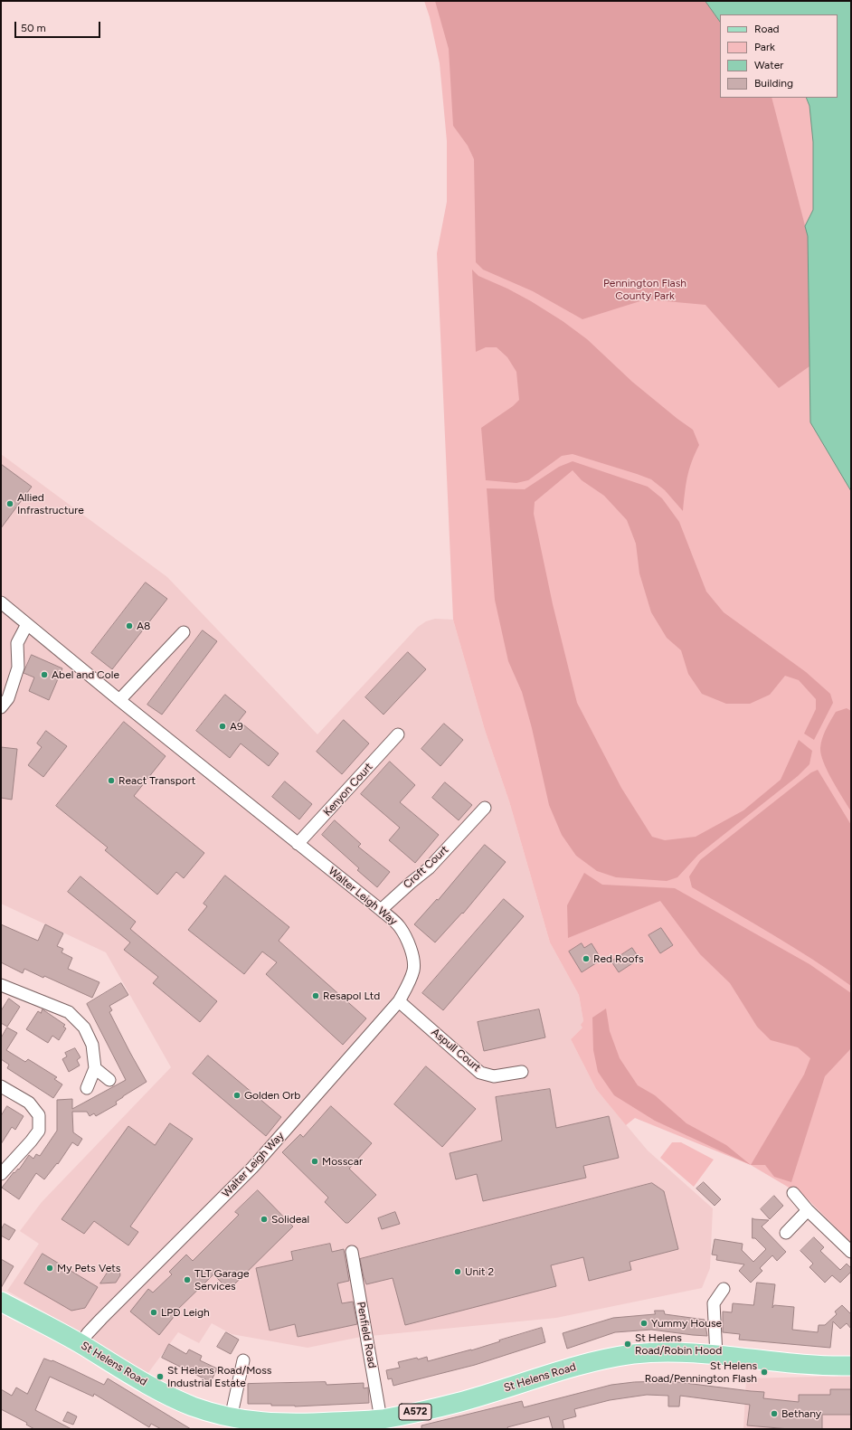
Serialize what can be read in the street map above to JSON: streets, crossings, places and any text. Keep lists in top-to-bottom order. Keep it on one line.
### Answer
{"streets":{"main road":["St Helens Road","A572"],"street":["Kenyon Court","Croft Court","Walter Leigh Way","Aspull Court","Penfield Road"]},"crossings":[["Kenyon Court","Walter Leigh Way"],["Croft Court","Walter Leigh Way"],["Walter Leigh Way","Aspull Court"],["Walter Leigh Way","St Helens Road"],["Penfield Road","St Helens Road"]],"parks":["Pennington Flash County Park"],"places":["Allied Infrastructure","A8","Abel and Cole","A9","React Transport","Red Roofs","Resapol Ltd","Golden Orb","Mosscar","Solideal","My Pets Vets","Unit 2","TLT Garage Services","LPD Leigh","Yummy House","St Helens Road/Robin Hood","St Helens Road/Pennington Flash","St Helens Road/Moss Industrial Estate","Bethany"],"legend":["Road","Park","Water","Building"],"scale_bar":"50 m"}
